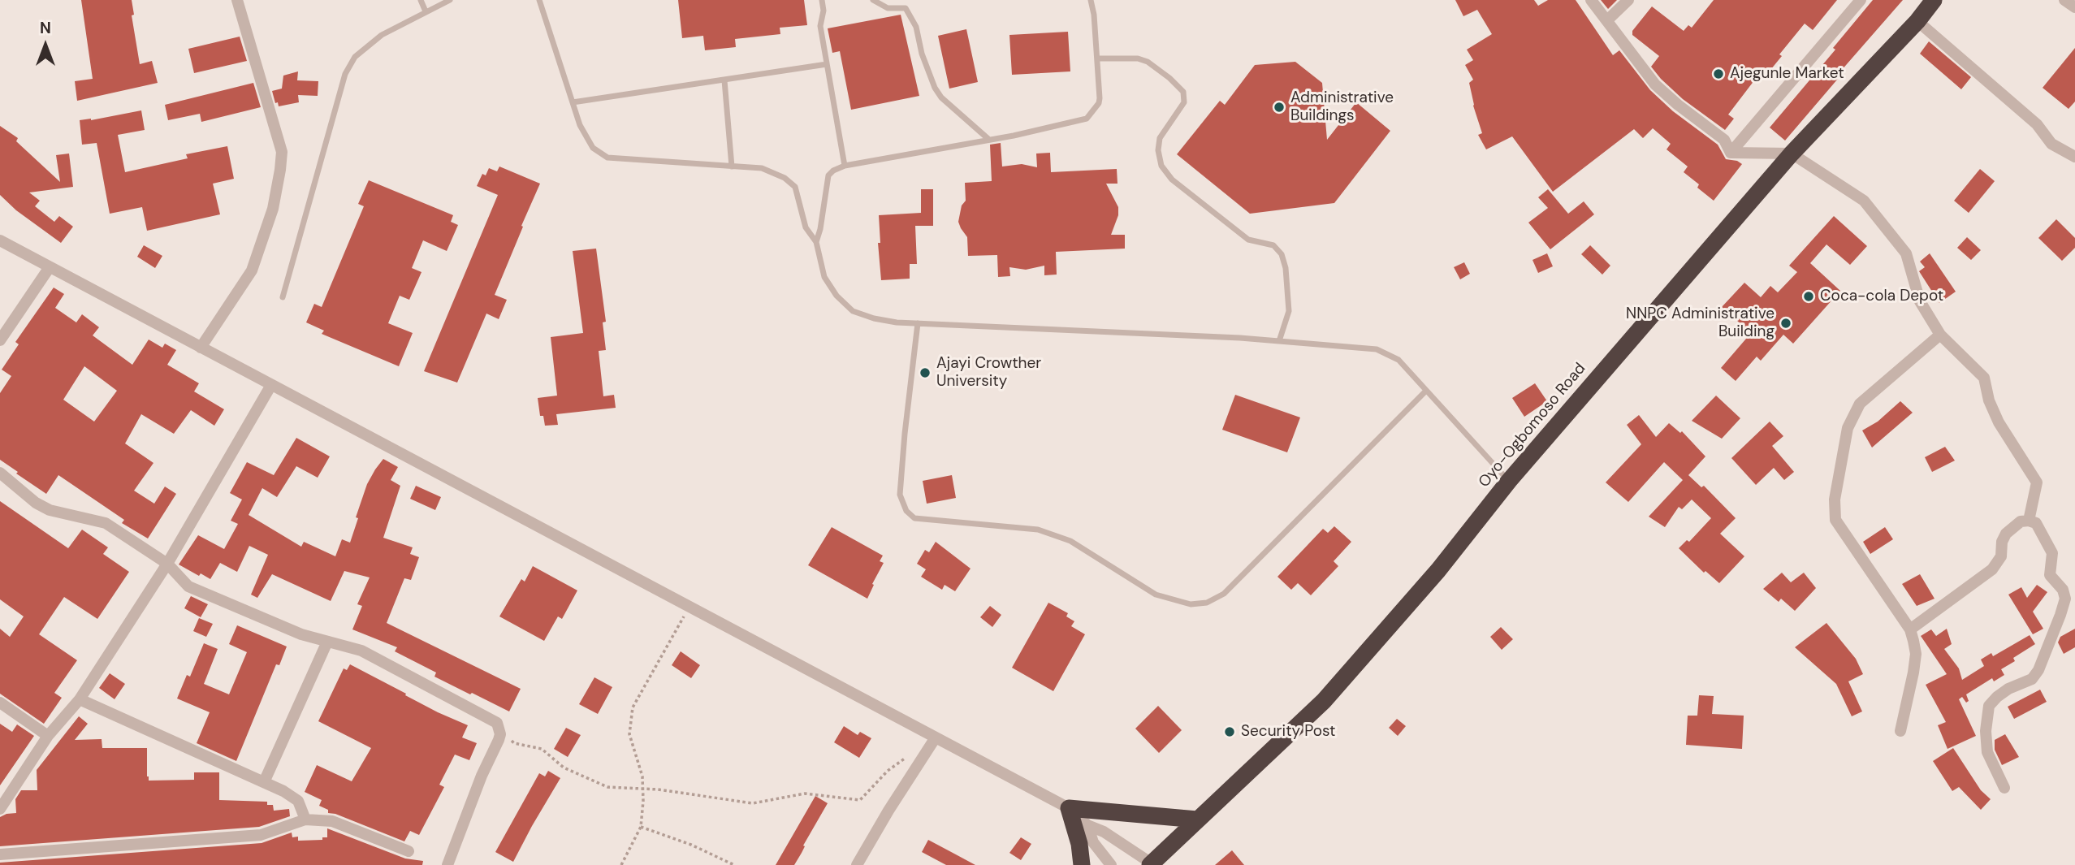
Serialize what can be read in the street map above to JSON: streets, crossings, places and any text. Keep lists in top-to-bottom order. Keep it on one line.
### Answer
{"streets":{"highway":["Oyo-Ogbomoso Road"]},"places":["Ajegunle Market","Administrative Buildings","Coca-cola Depot","NNPC Administrative Building","Ajayi Crowther University","Security Post"],"north":"top"}
